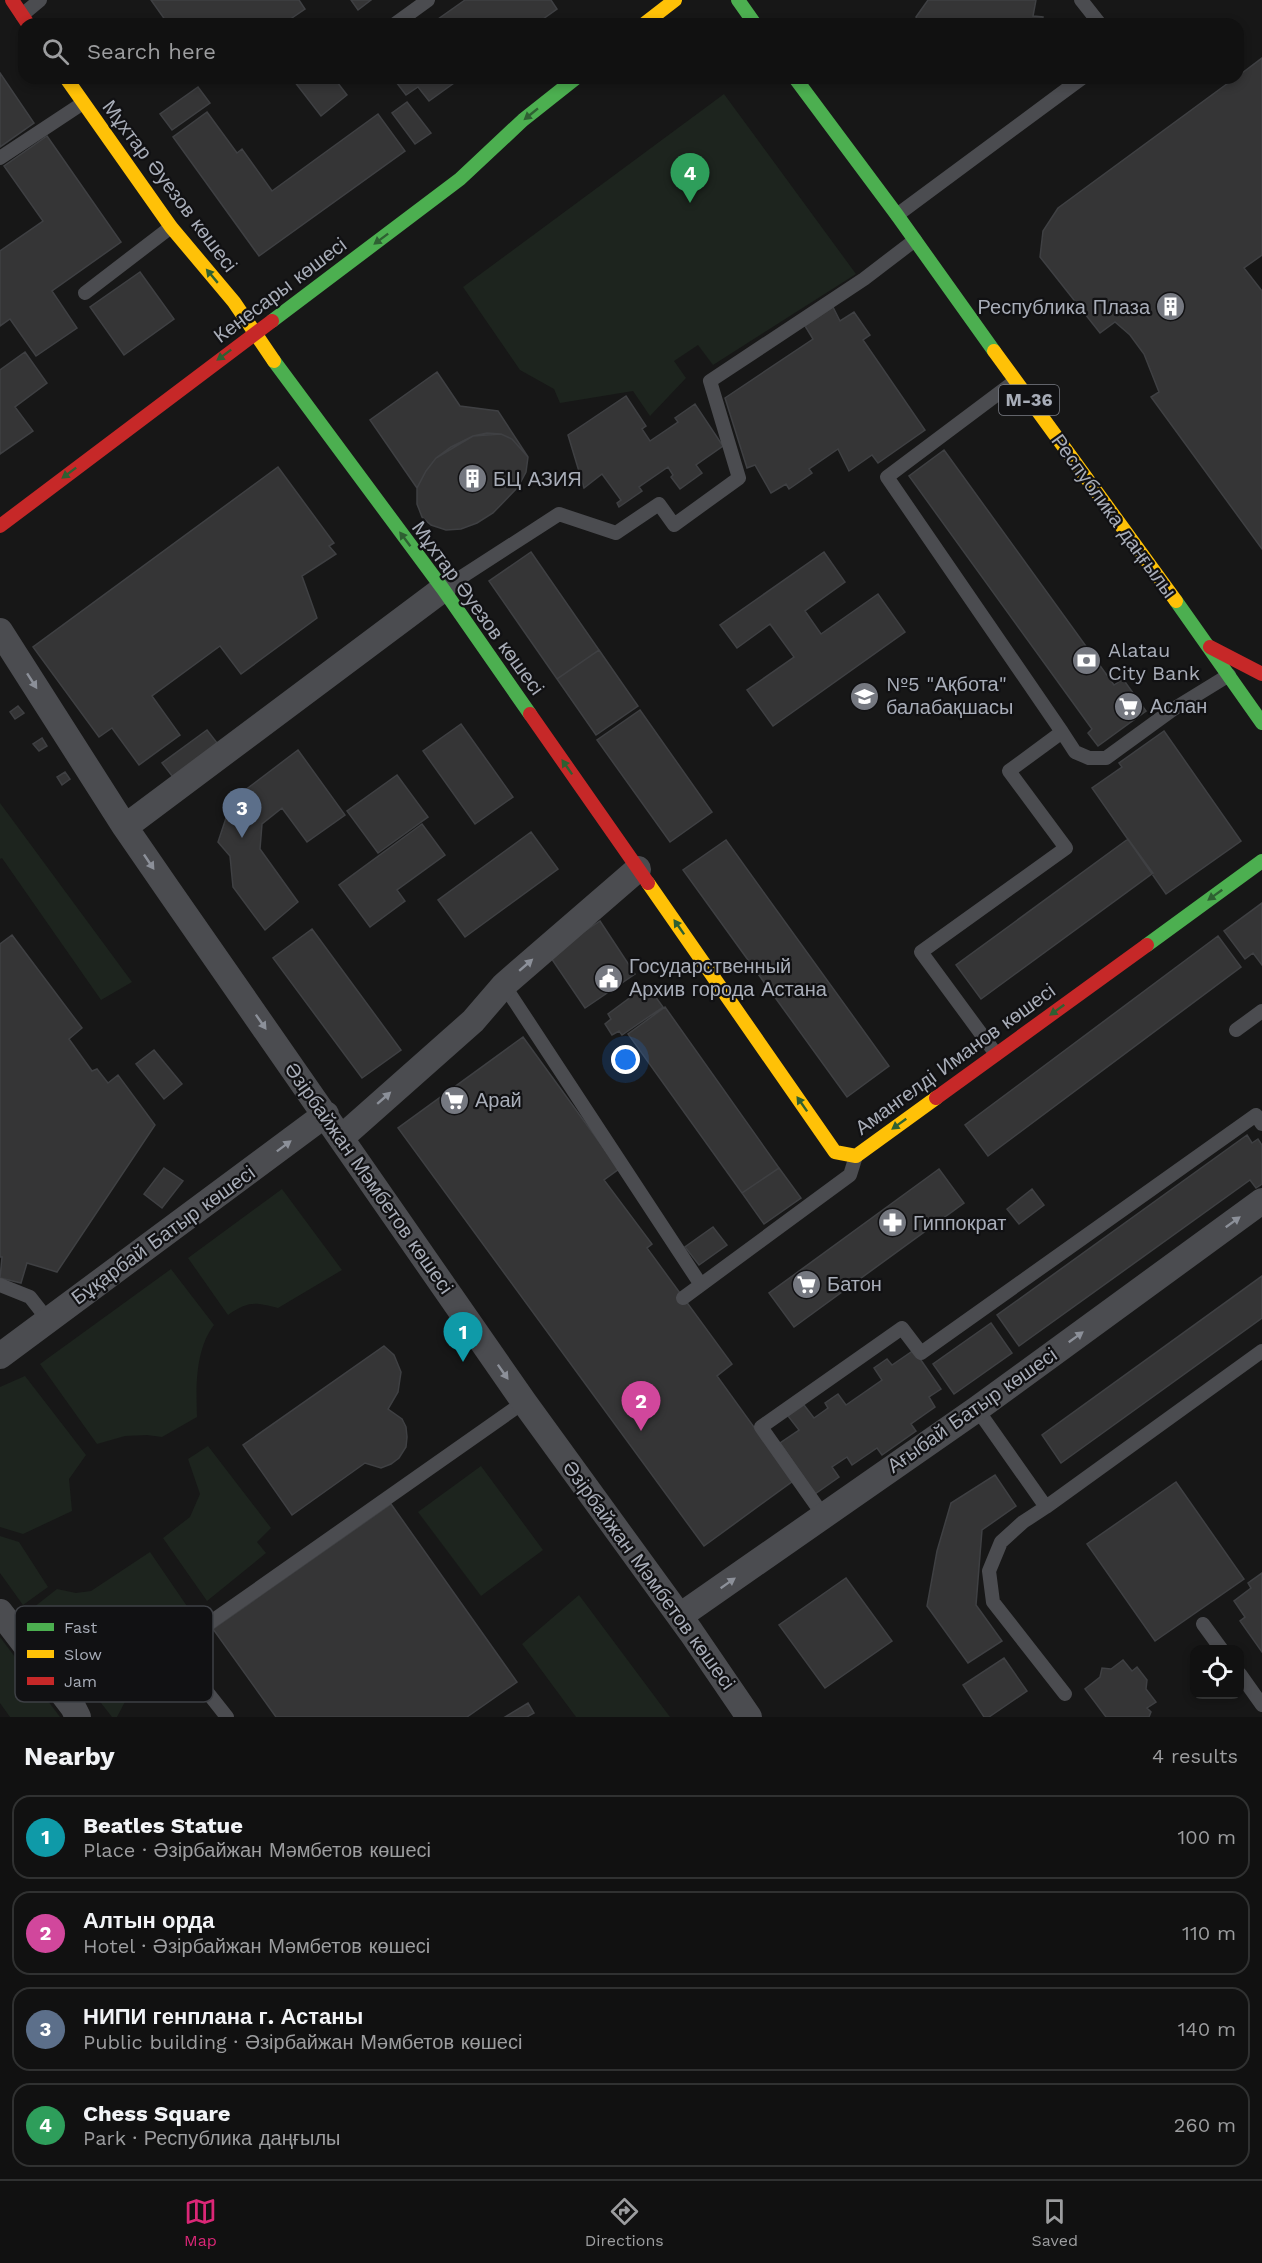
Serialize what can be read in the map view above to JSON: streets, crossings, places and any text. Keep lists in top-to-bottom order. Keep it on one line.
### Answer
{"streets":{"street":["Мұхтар Әуезов көшесі","Кенесары көшесі","M-36","Республика даңғылы","Амангелді Иманов көшесі","Әзірбайжан Мәмбетов көшесі","Бұқарбай Батыр көшесі","Ағыбай Батыр көшесі"]},"crossings":[["Мұхтар Әуезов көшесі","Кенесары көшесі"],["Мұхтар Әуезов көшесі","Амангелді Иманов көшесі"],["Әзірбайжан Мәмбетов көшесі","Бұқарбай Батыр көшесі"],["Әзірбайжан Мәмбетов көшесі","Ағыбай Батыр көшесі"]],"one_way":["Мұхтар Әуезов көшесі","Кенесары көшесі","Амангелді Иманов көшесі","Әзірбайжан Мәмбетов көшесі","Бұқарбай Батыр көшесі","Ағыбай Батыр көшесі"],"places":{"building":["Республика Плаза","БЦ АЗИЯ"],"bank":["Alatau City Bank"],"school or university":["№5 \"Ақбота\" балабақшасы"],"supermarket":["Аслан","Арай","Батон"],"public building":["Государственный Архив города Астана"],"pharmacy":["Гиппократ"]},"legend":["Fast","Slow","Jam"],"page":{"search":"Search here","pins":["4","3","1","2"],"heading":["Nearby","4 results"],"list":[{"mark":"1","name":"Beatles Statue","note":"Place · Әзірбайжан Мәмбетов көшесі","value":"100 m"},{"mark":"2","name":"Алтын орда","note":"Hotel · Әзірбайжан Мәмбетов көшесі","value":"110 m"},{"mark":"3","name":"НИПИ генплана г. Астаны","note":"Public building · Әзірбайжан Мәмбетов көшесі","value":"140 m"},{"mark":"4","name":"Chess Square","note":"Park · Республика даңғылы","value":"260 m"}],"nav":["Map","Directions","Saved"]}}
